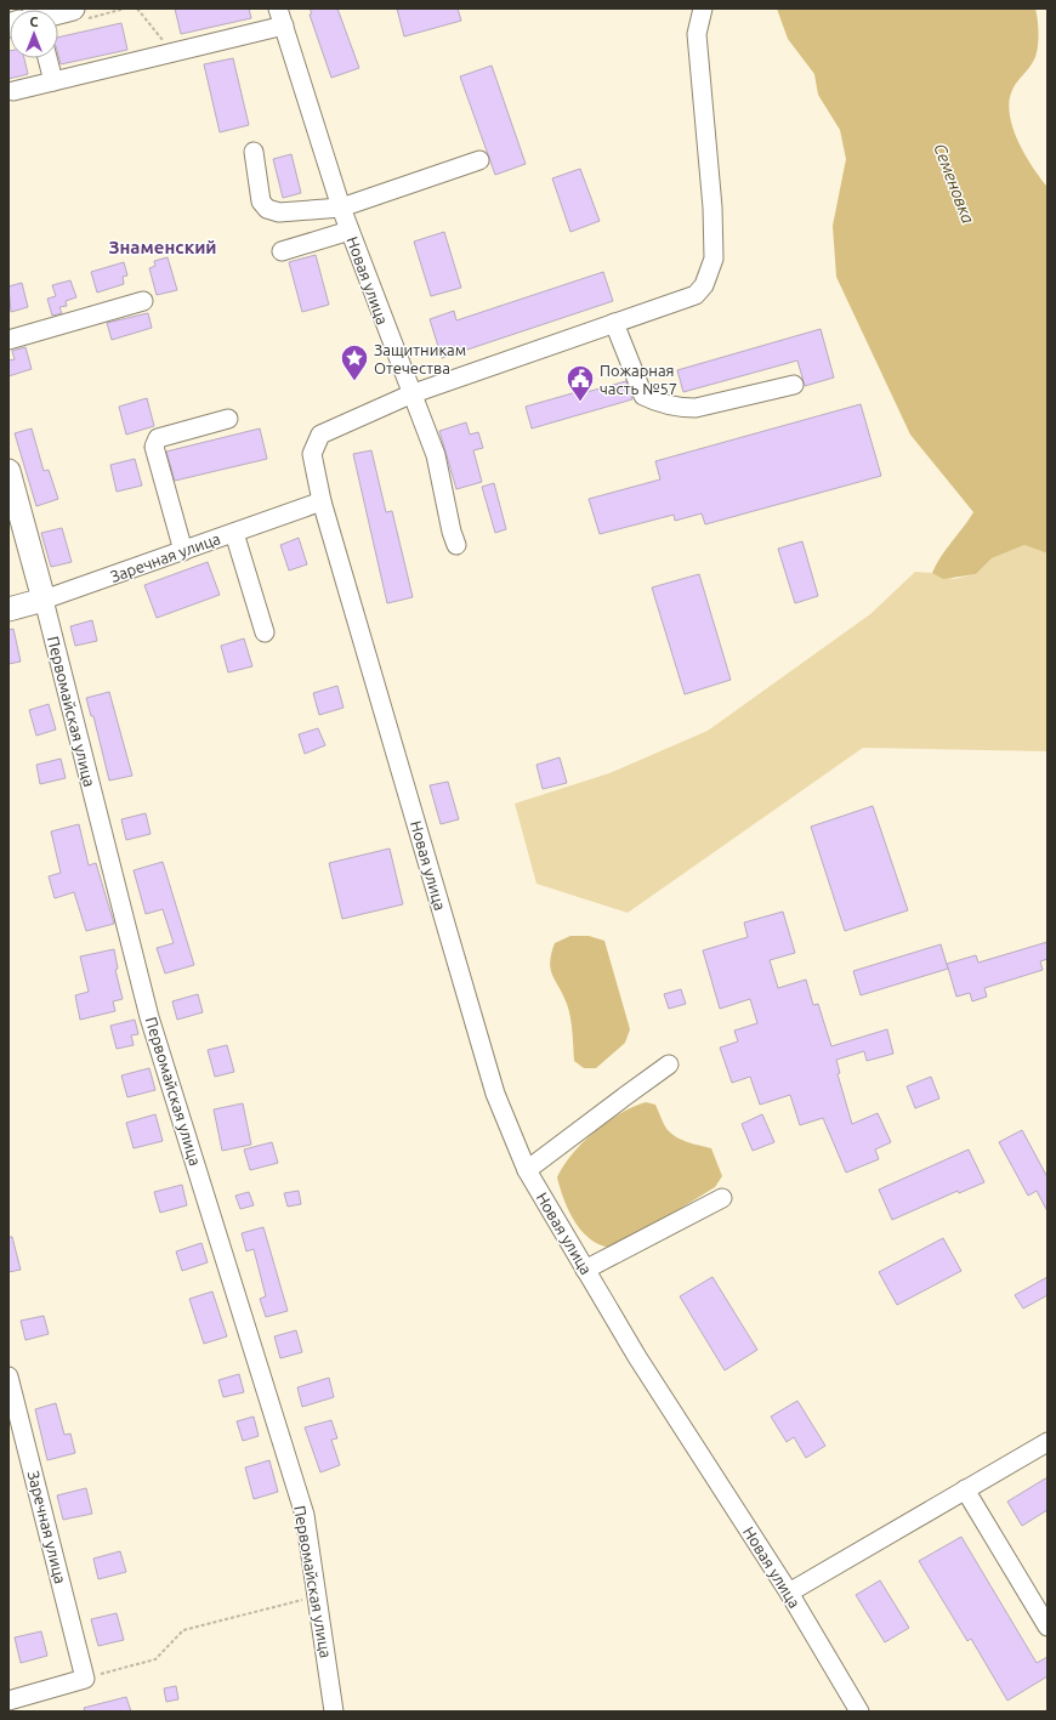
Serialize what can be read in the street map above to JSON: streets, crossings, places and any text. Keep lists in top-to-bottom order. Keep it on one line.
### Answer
{"streets":{"main road":["Заречная улица","Первомайская улица"],"street":["Новая улица"]},"crossings":[["Новая улица","Заречная улица"],["Заречная улица","Первомайская улица"]],"districts":["Знаменский"],"water":["Семеновка"],"places":{"place":["Защитникам Отечества"],"public building":["Пожарная часть №57"]},"north":"top"}
